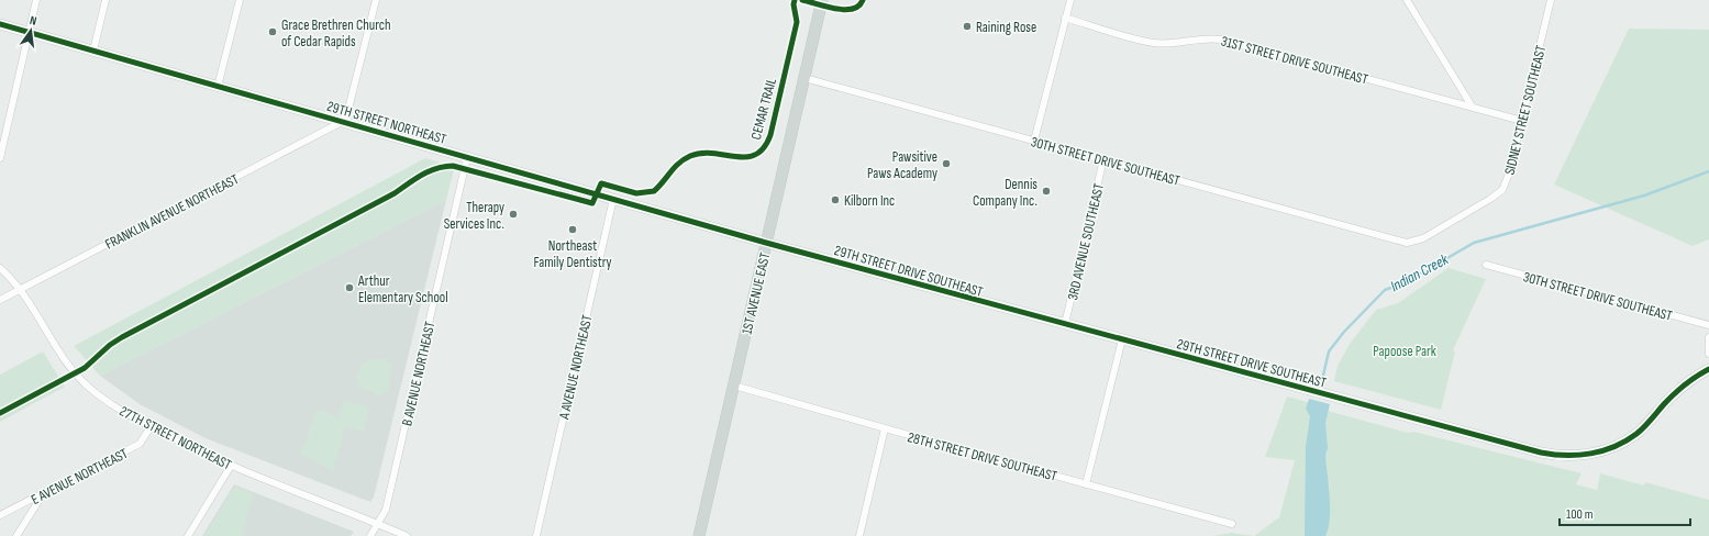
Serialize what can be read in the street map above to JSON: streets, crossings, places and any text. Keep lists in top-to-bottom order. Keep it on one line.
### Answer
{"streets":{"main road":["29TH STREET NORTHEAST","29TH STREET DRIVE SOUTHEAST","1ST AVENUE EAST"],"street":["31ST STREET DRIVE SOUTHEAST","SIDNEY STREET SOUTHEAST","30TH STREET DRIVE SOUTHEAST","FRANKLIN AVENUE NORTHEAST","3RD AVENUE SOUTHEAST","A AVENUE NORTHEAST","B AVENUE NORTHEAST","27TH STREET NORTHEAST","28TH STREET DRIVE SOUTHEAST","E AVENUE NORTHEAST"],"cycle path":["CEMAR TRAIL"]},"crossings":[["31ST STREET DRIVE SOUTHEAST","SIDNEY STREET SOUTHEAST"],["SIDNEY STREET SOUTHEAST","30TH STREET DRIVE SOUTHEAST"],["29TH STREET NORTHEAST","FRANKLIN AVENUE NORTHEAST"],["29TH STREET NORTHEAST","29TH STREET DRIVE SOUTHEAST"],["29TH STREET NORTHEAST","1ST AVENUE EAST"],["29TH STREET NORTHEAST","A AVENUE NORTHEAST"],["29TH STREET NORTHEAST","B AVENUE NORTHEAST"],["30TH STREET DRIVE SOUTHEAST","3RD AVENUE SOUTHEAST"],["30TH STREET DRIVE SOUTHEAST","1ST AVENUE EAST"],["FRANKLIN AVENUE NORTHEAST","27TH STREET NORTHEAST"],["3RD AVENUE SOUTHEAST","29TH STREET DRIVE SOUTHEAST"],["29TH STREET DRIVE SOUTHEAST","1ST AVENUE EAST"],["1ST AVENUE EAST","28TH STREET DRIVE SOUTHEAST"],["B AVENUE NORTHEAST","27TH STREET NORTHEAST"],["27TH STREET NORTHEAST","E AVENUE NORTHEAST"]],"water":["Indian Creek"],"parks":["Papoose Park"],"places":["Raining Rose","Grace Brethren Church of Cedar Rapids","Pawsitive Paws Academy","Dennis Company Inc.","Kilborn Inc","Therapy Services Inc.","Northeast Family Dentistry","Arthur Elementary School"],"scale_bar":"100 m","north":"top"}
